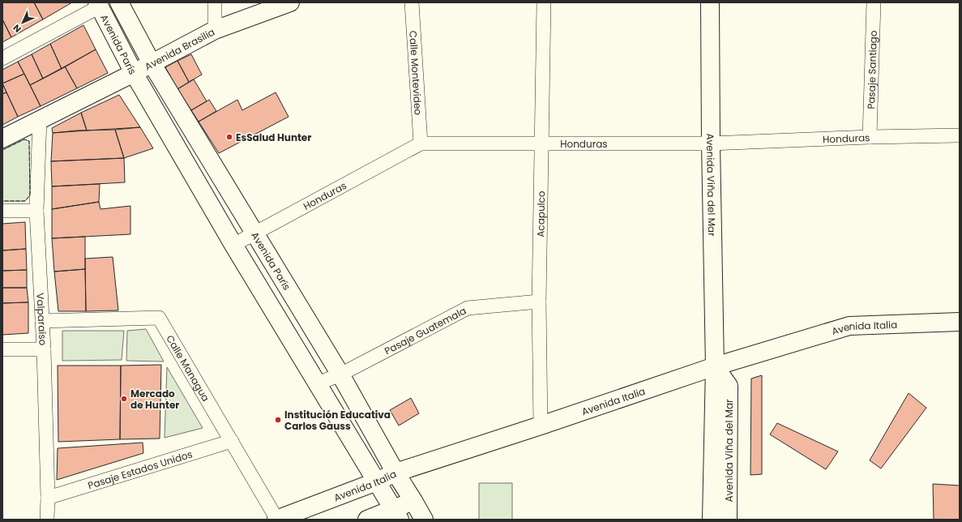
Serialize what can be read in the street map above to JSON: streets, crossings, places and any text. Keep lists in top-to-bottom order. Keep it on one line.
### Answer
{"streets":{"street":["Avenida París","Avenida Brasilia","Pasaje Santiago","Calle Montevideo","Honduras","Avenida Viña del Mar","Acapulco","Valparaíso","Avenida Italia","Pasaje Guatemala","Calle Managua","Pasaje Estados Unidos"]},"crossings":[["Avenida París","Avenida Brasilia"],["Avenida París","Honduras"],["Avenida París","Avenida Italia"],["Avenida París","Pasaje Guatemala"],["Avenida Brasilia","Valparaíso"],["Pasaje Santiago","Honduras"],["Calle Montevideo","Honduras"],["Honduras","Avenida Viña del Mar"],["Honduras","Acapulco"],["Avenida Viña del Mar","Avenida Italia"],["Acapulco","Avenida Italia"],["Acapulco","Pasaje Guatemala"],["Valparaíso","Calle Managua"],["Valparaíso","Pasaje Estados Unidos"],["Avenida Italia","Calle Managua"],["Calle Managua","Pasaje Estados Unidos"]],"places":["EsSalud Hunter","Mercado de Hunter","Institución Educativa Carlos Gauss"],"north":"bottom left"}
